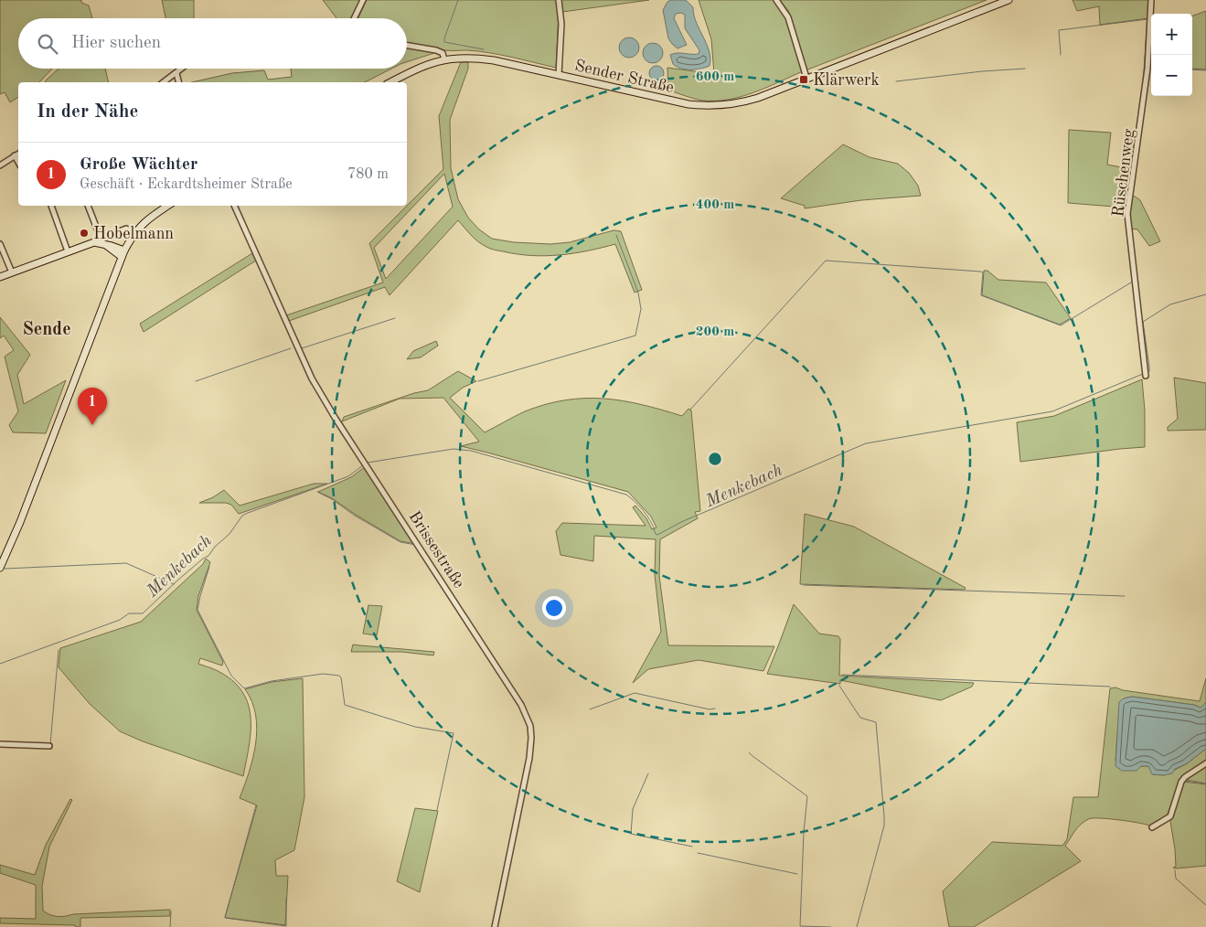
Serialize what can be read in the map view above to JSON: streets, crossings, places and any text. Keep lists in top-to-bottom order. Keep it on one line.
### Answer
{"streets":{"main road":["Sender Straße"],"street":["Rüschenweg","Brissestraße"]},"districts":["Sende"],"water":["Menkebach"],"places":{"transit":["Klärwerk"],"other":["Hobelmann"]},"page":{"map_buttons":["+","−"],"search":"Hier suchen","heading":"In der Nähe","list":[{"mark":"1","name":"Große Wächter","note":"Geschäft · Eckardtsheimer Straße","value":"780 m"}],"pins":"1"},"rings":["600 m","400 m","200 m"]}
